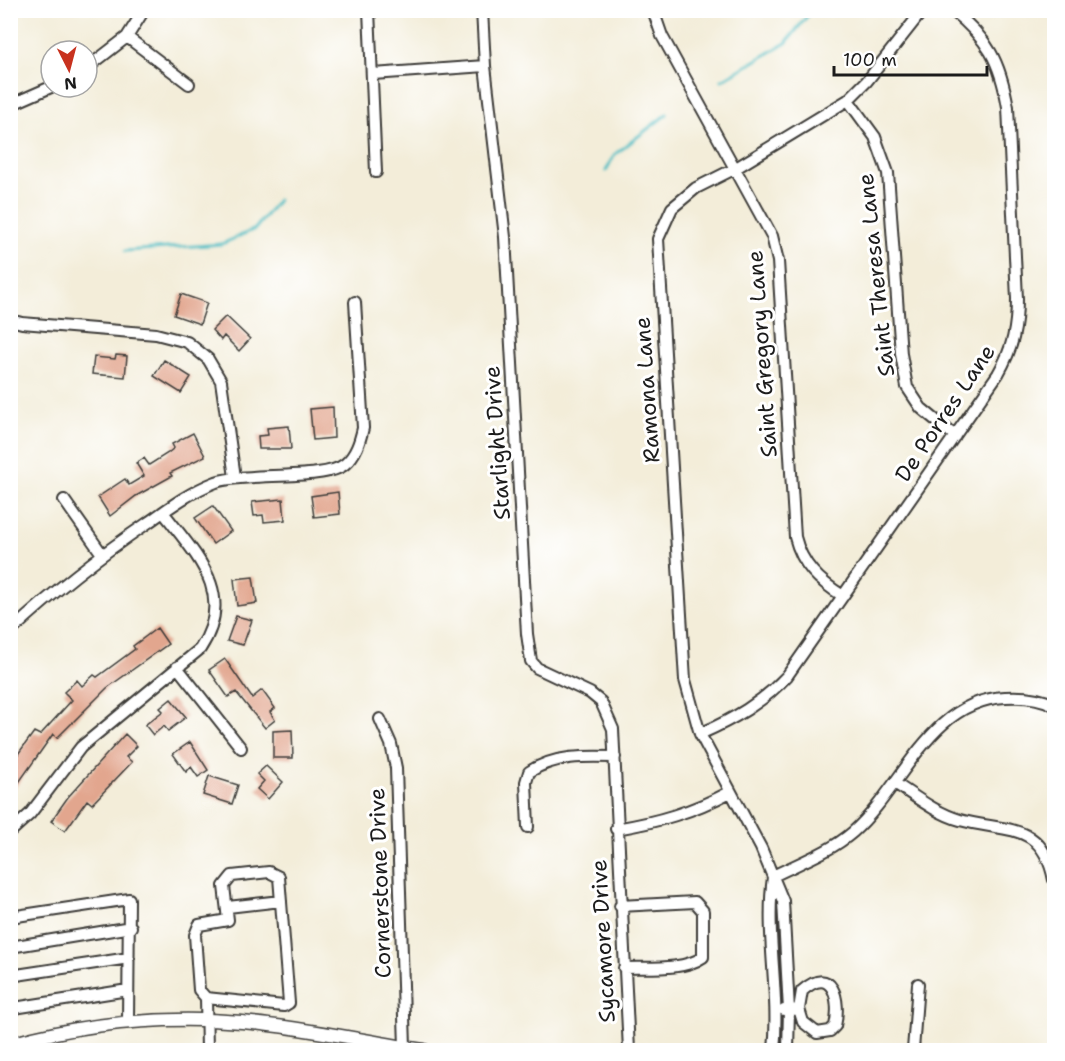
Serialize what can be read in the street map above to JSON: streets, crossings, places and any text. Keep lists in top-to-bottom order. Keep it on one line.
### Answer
{"streets":{"street":["Saint Theresa Lane","Saint Gregory Lane","Ramona Lane","De Porres Lane","Starlight Drive","Cornerstone Drive","Sycamore Drive"]},"crossings":[["Saint Theresa Lane","Ramona Lane"],["Saint Theresa Lane","De Porres Lane"],["Saint Gregory Lane","Ramona Lane"],["Saint Gregory Lane","De Porres Lane"],["Ramona Lane","De Porres Lane"],["Starlight Drive","Sycamore Drive"]],"scale_bar":"100 m","north":"bottom"}
